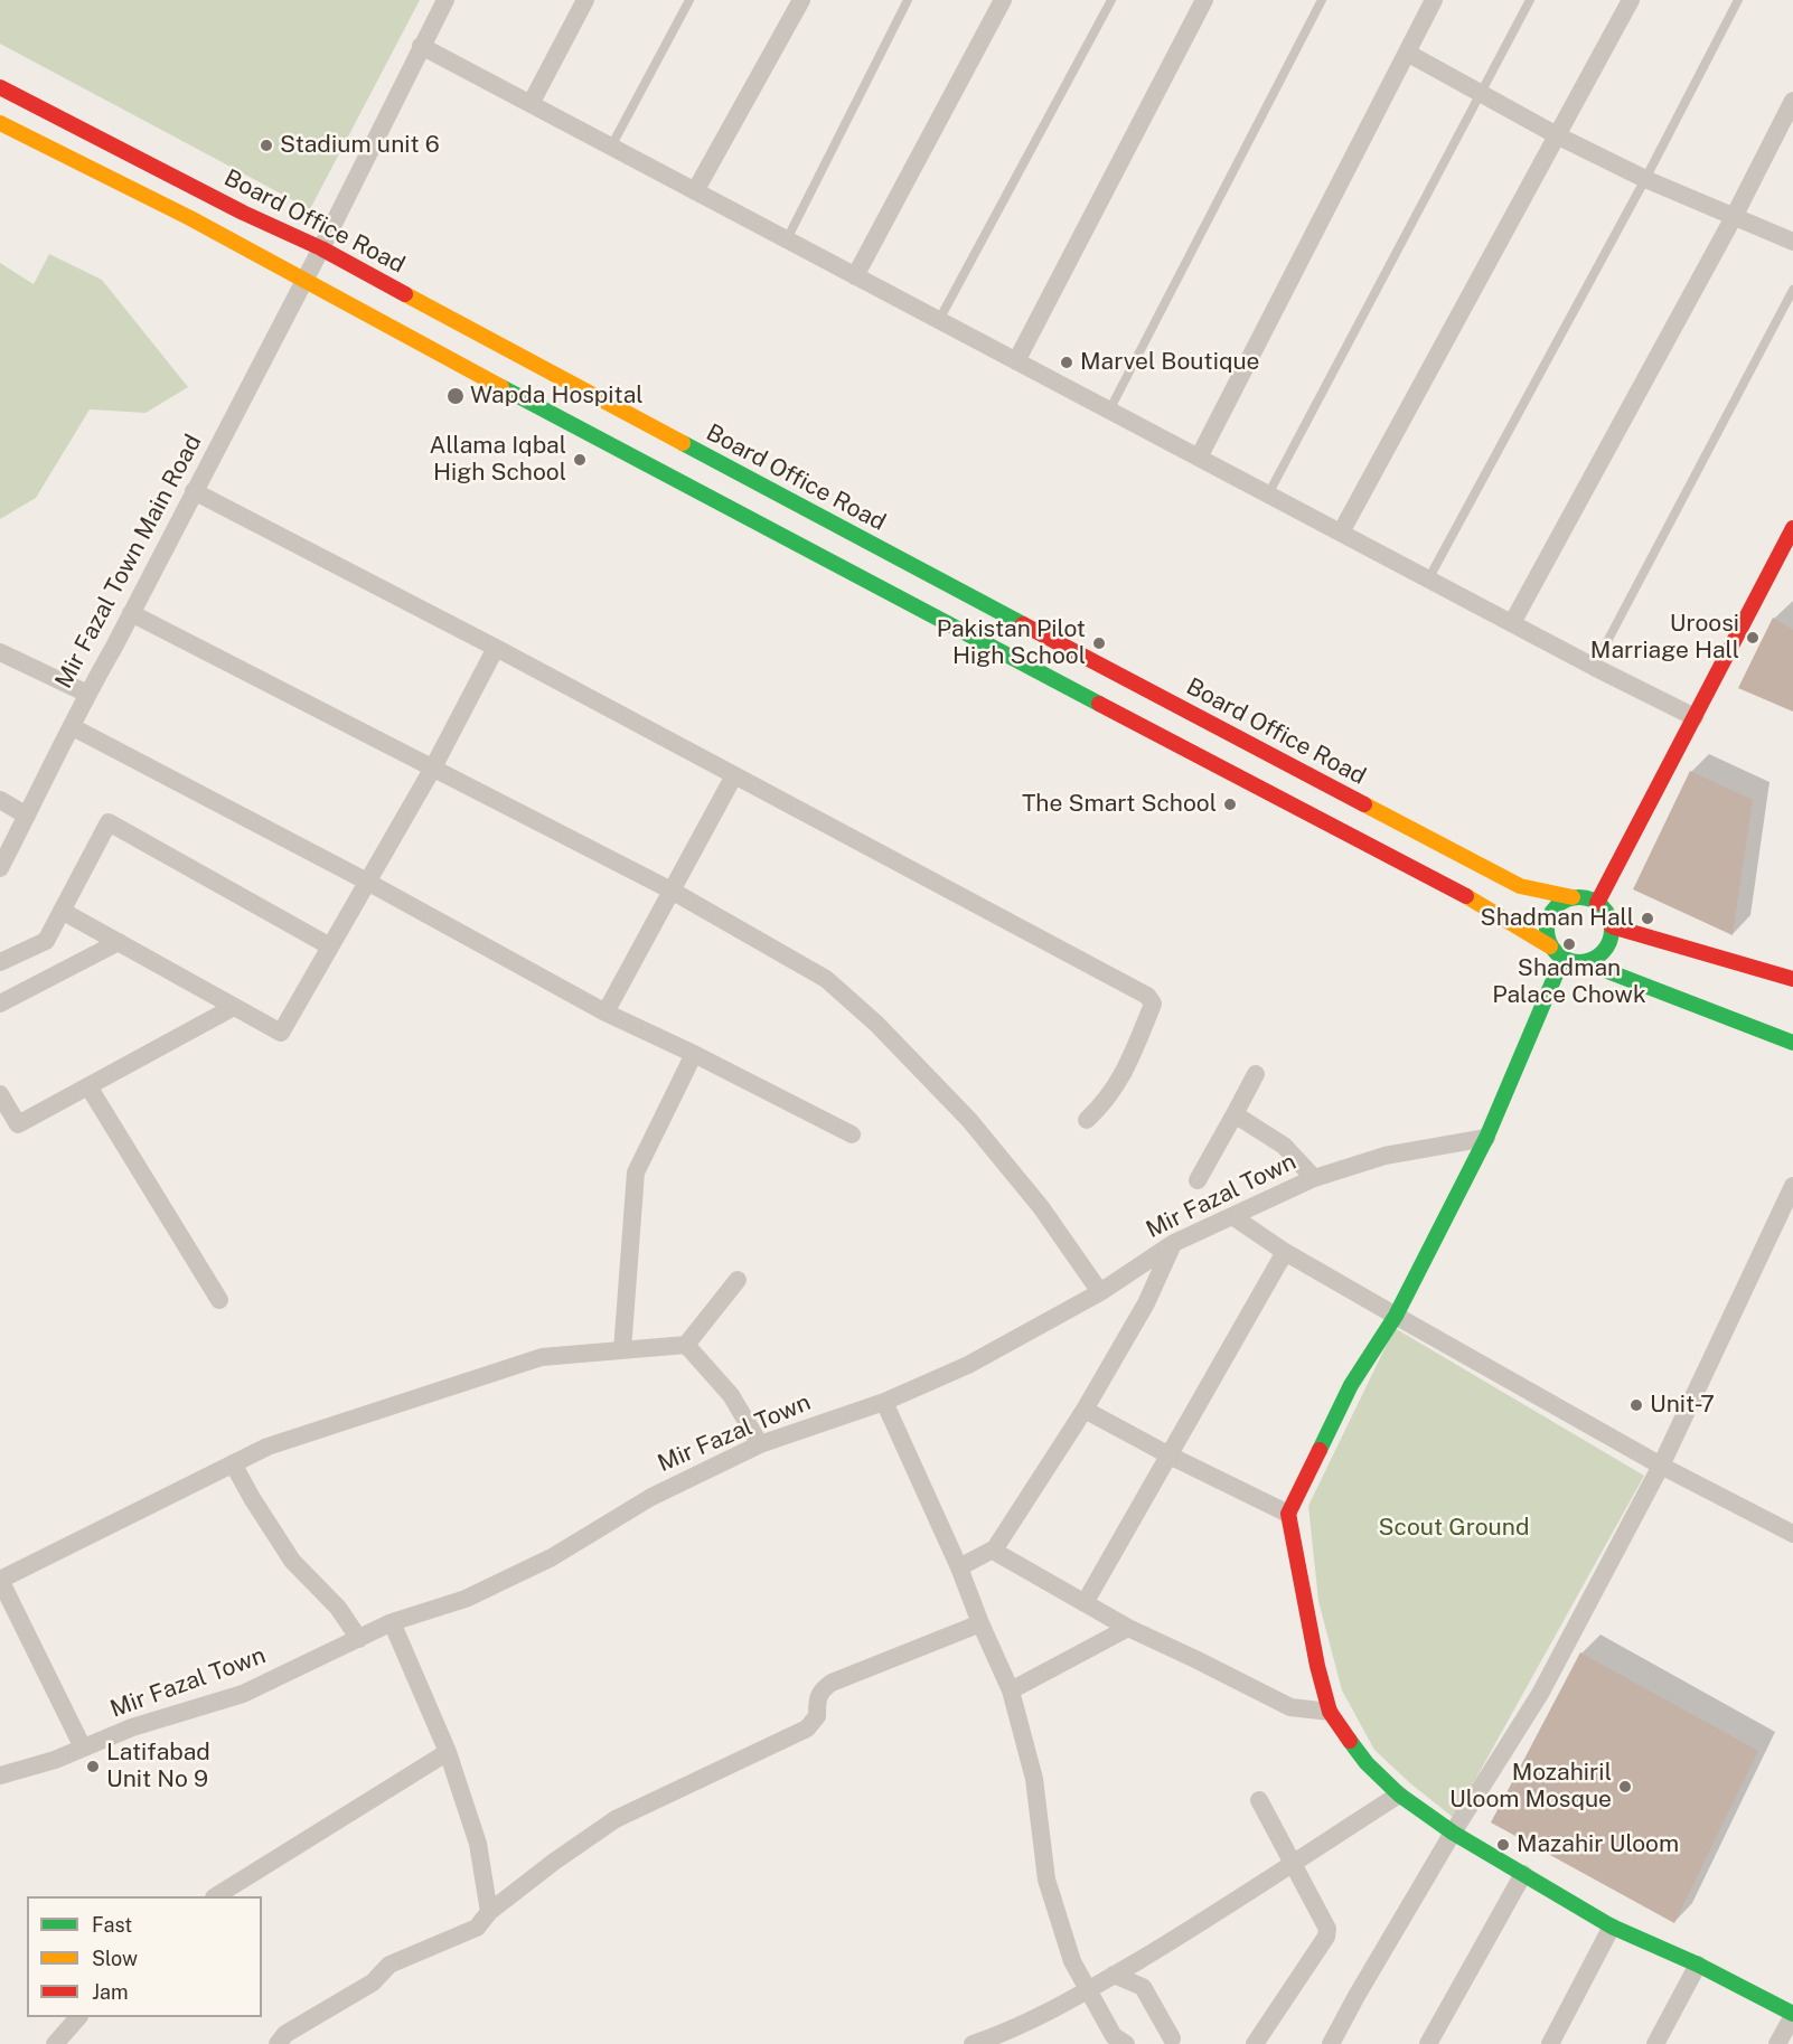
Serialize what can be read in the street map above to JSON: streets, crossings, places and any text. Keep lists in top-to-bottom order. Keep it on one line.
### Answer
{"streets":{"street":["Board Office Road","Mir Fazal Town Main Road","Mir Fazal Town"]},"crossings":[["Board Office Road","Mir Fazal Town Main Road"]],"parks":["Scout Ground"],"places":["Stadium unit 6","Marvel Boutique","Wapda Hospital","Allama Iqbal High School","Uroosi Marriage Hall","Pakistan Pilot High School","The Smart School","Shadman Hall","Shadman Palace Chowk","Unit-7","Latifabad Unit No 9","Mozahiril Uloom Mosque","Mazahir Uloom"],"legend":["Fast","Slow","Jam"]}
